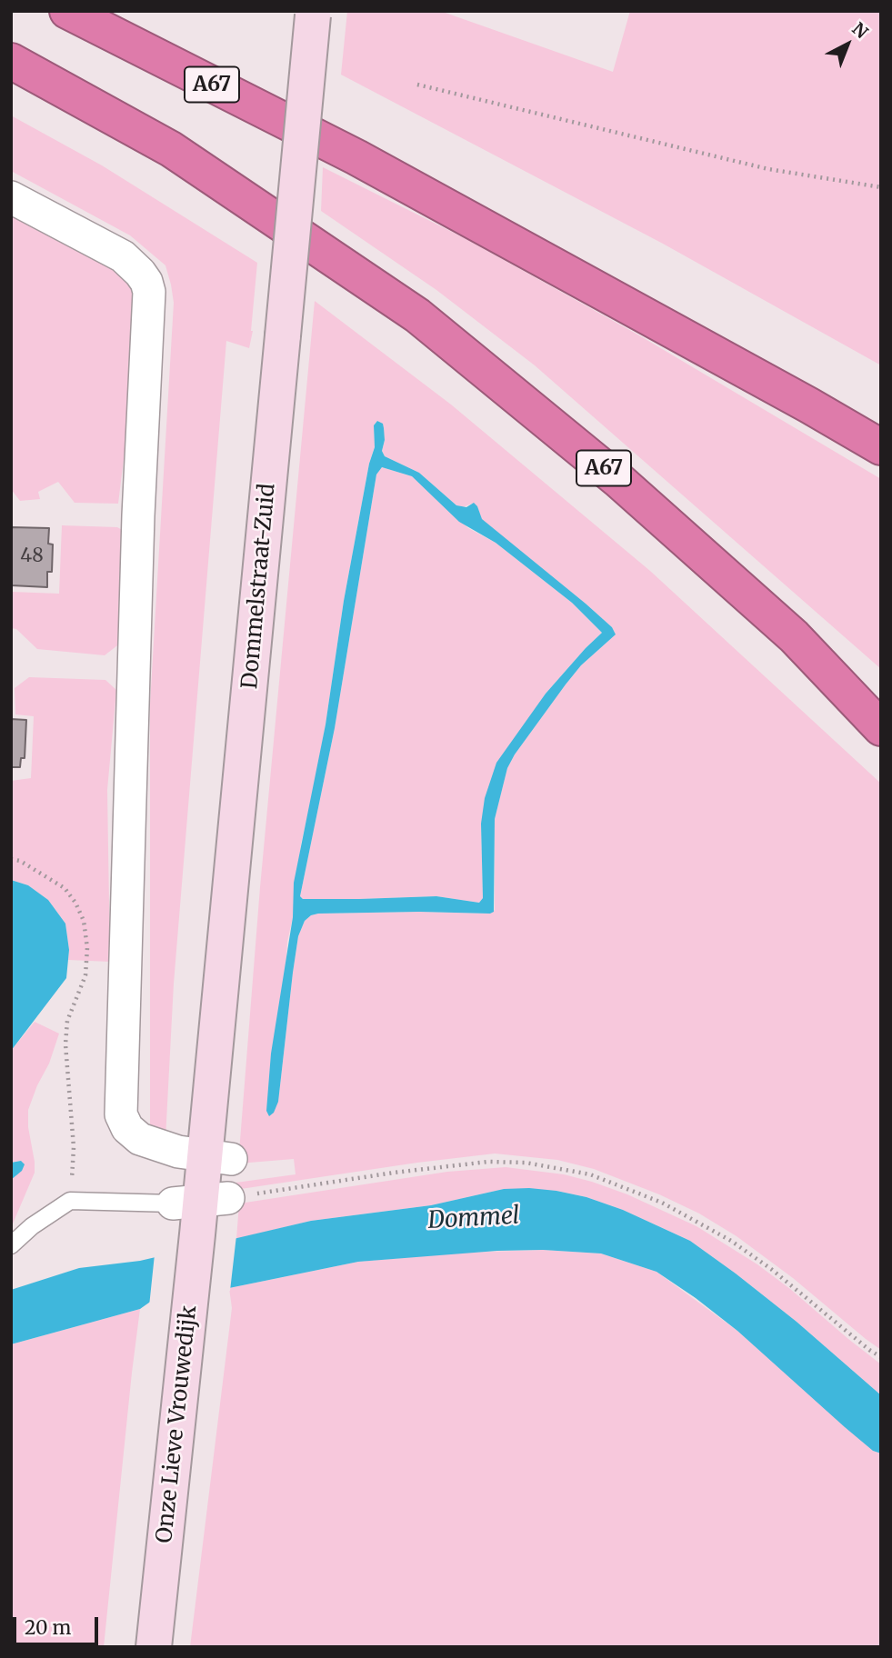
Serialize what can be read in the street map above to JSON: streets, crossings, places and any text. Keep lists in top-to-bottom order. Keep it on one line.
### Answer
{"streets":{"highway":["A67"],"main road":["Dommelstraat-Zuid","Onze Lieve Vrouwedijk"]},"crossings":[["Dommelstraat-Zuid","Onze Lieve Vrouwedijk"]],"water":["Dommel"],"house_numbers":["48"],"scale_bar":"20 m","north":"top right"}
